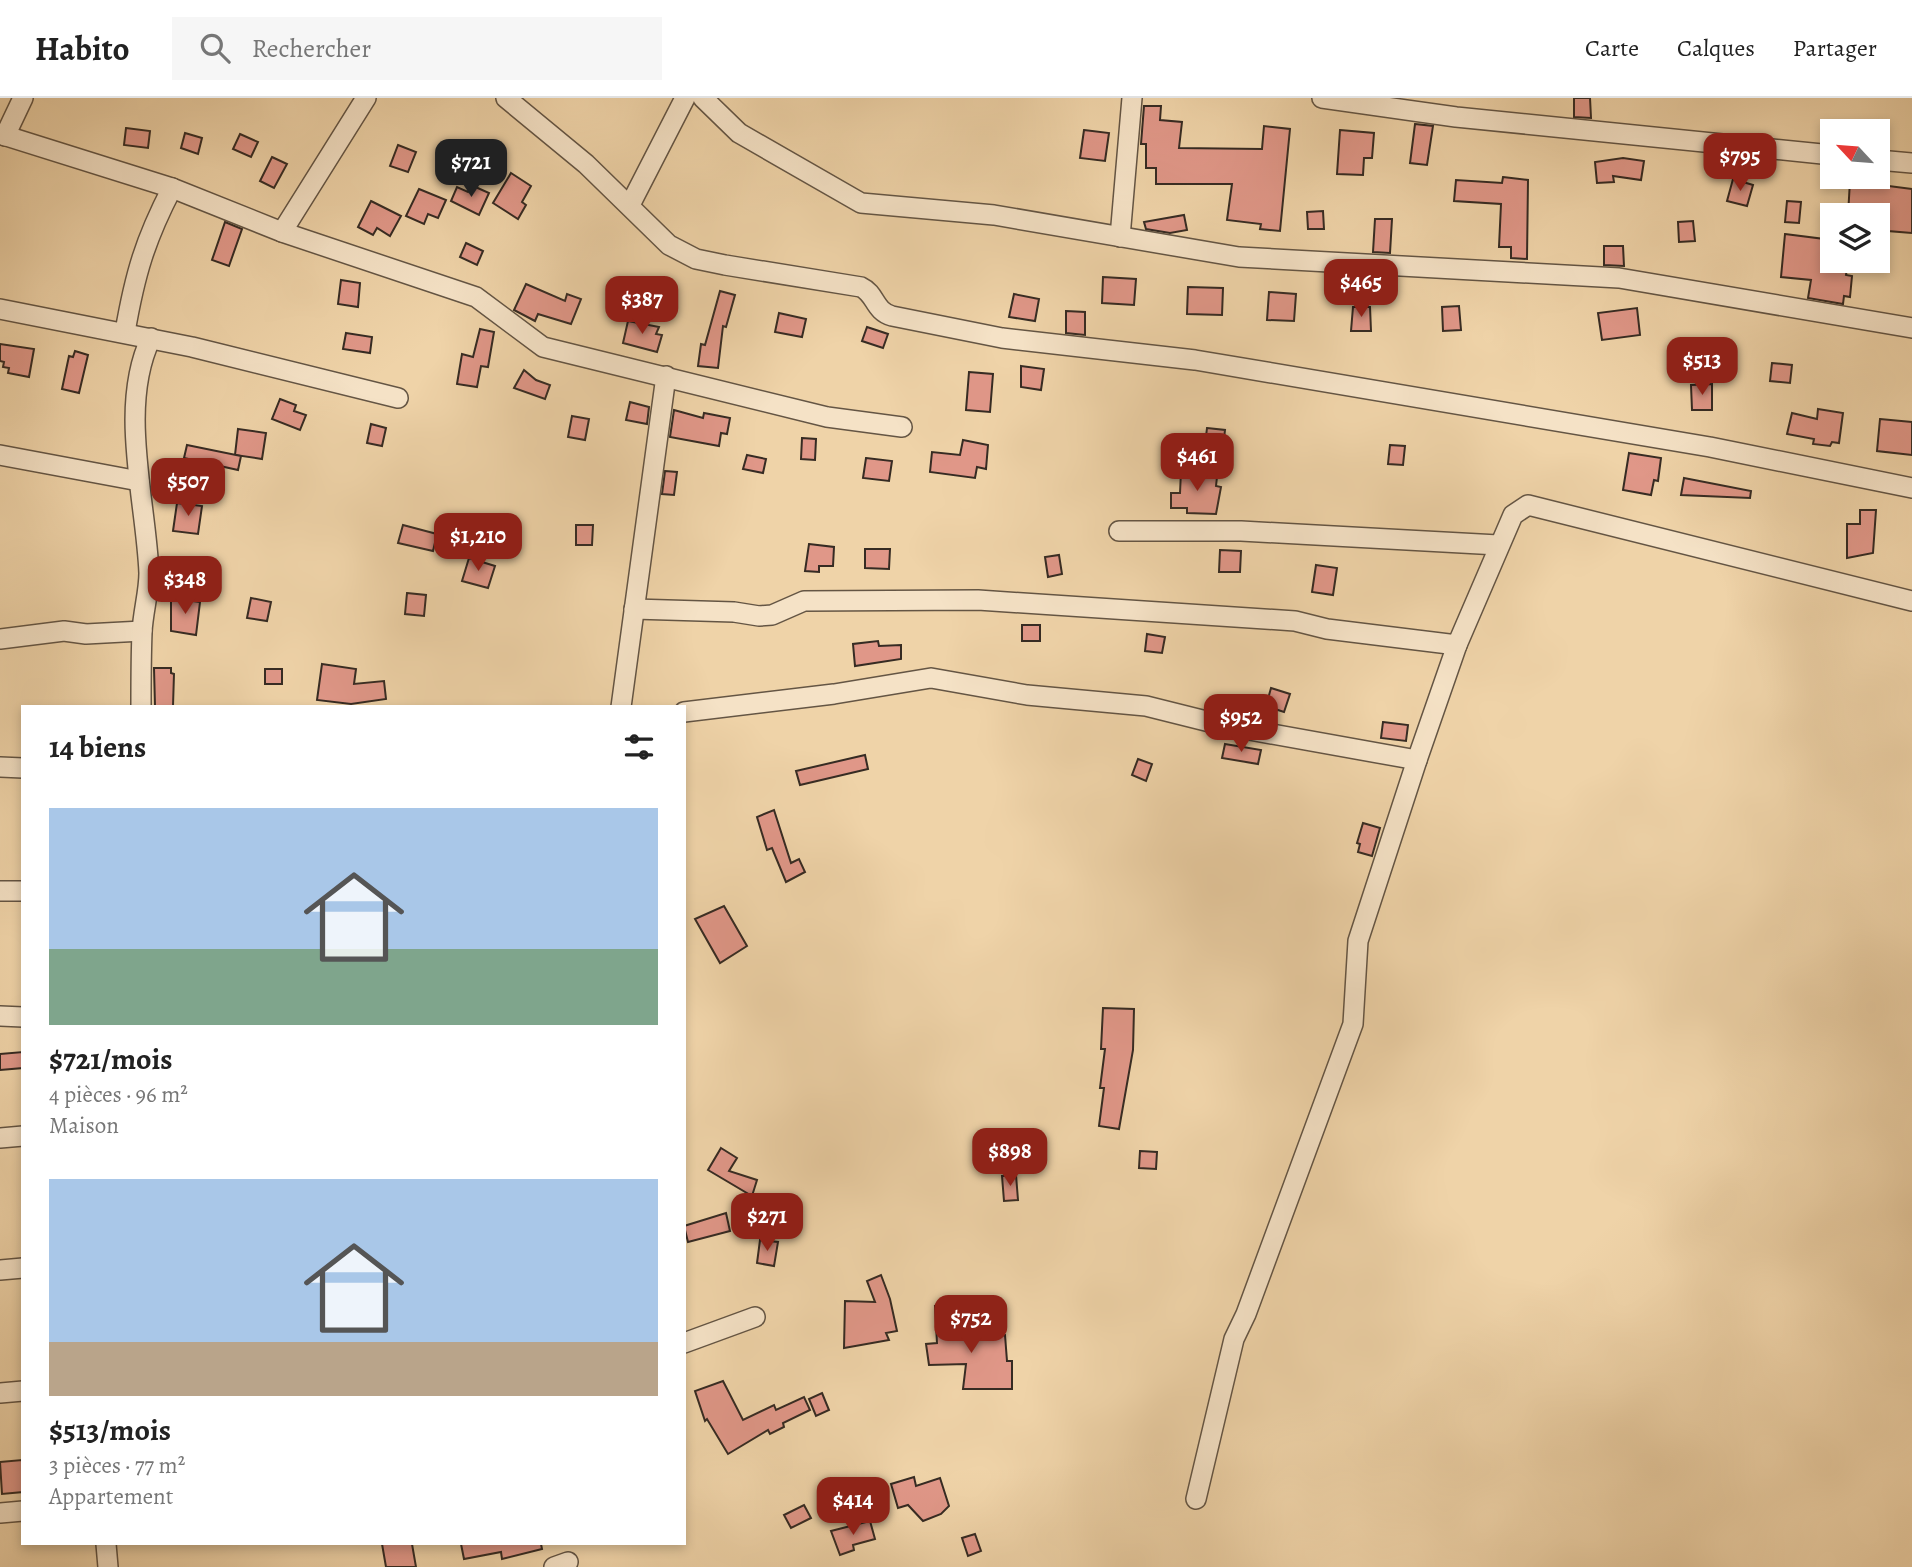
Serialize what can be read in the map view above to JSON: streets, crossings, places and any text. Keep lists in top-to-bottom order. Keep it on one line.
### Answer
{"north":"top left","page":{"header":"Habito","search":"Rechercher","nav":["Carte","Calques","Partager"],"price":["$795","$721","$465","$387","$513","$461","$507","$1,210","$348","$952","$898","$271","$752","$414"],"heading":"14 biens","list":[{"name":"$721/mois","note":"4 pièces · 96 m² · Maison"},{"name":"$513/mois","note":"3 pièces · 77 m² · Appartement"}]}}
